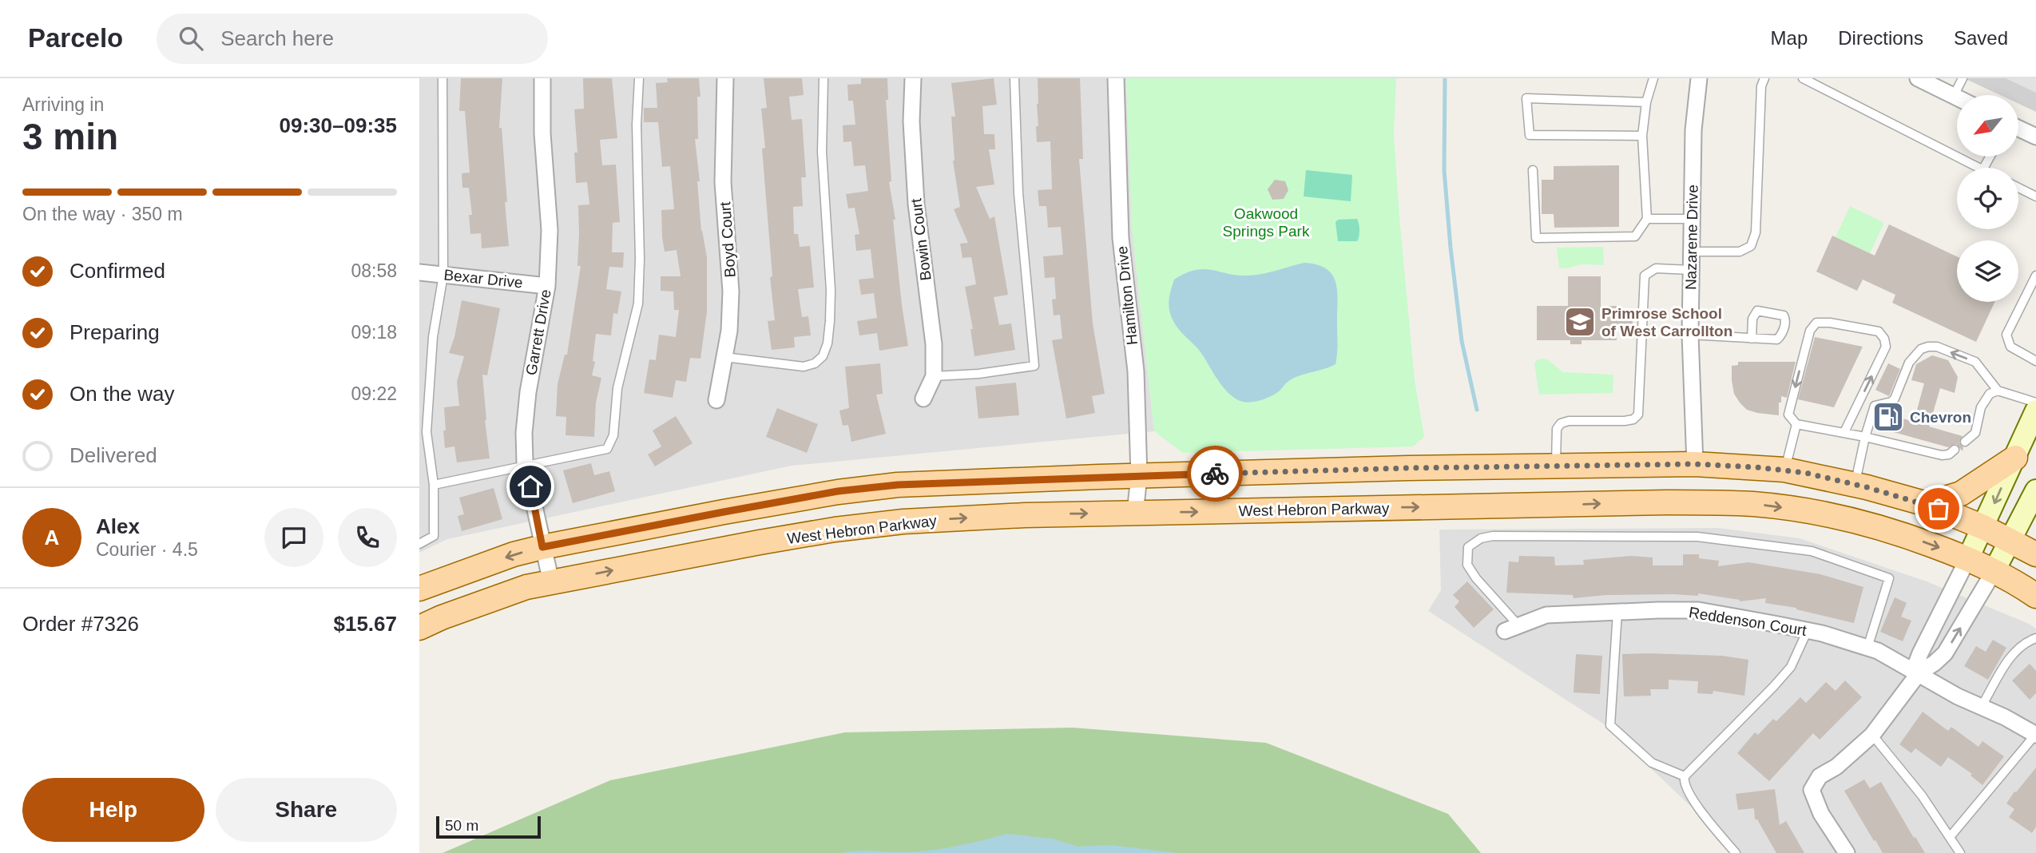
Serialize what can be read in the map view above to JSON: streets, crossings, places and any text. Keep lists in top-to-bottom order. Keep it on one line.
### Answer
{"streets":{"main road":["West Hebron Parkway"],"street":["Nazarene Drive","Boyd Court","Bowin Court","Bexar Drive","Hamilton Drive","Garrett Drive","Reddenson Court"]},"crossings":[["Bexar Drive","Garrett Drive"],["Hamilton Drive","West Hebron Parkway"],["Garrett Drive","West Hebron Parkway"]],"parks":["Oakwood Springs Park"],"places":{"school or university":["Primrose School of West Carrollton"],"fuel station":["Chevron"]},"scale_bar":"50 m","north":"bottom left","page":{"header":"Parcelo","search":"Search here","nav":["Map","Directions","Saved"],"heading":["3 min","Arriving in","09:30–09:35"],"panel":["Alex","Courier · 4.5","Order #7326","$15.67"],"bar":"On the way · 350 m","list":[["Confirmed","08:58"],["Preparing","09:18"],["On the way","09:22"],"Delivered"],"round":"A","buttons":["Help","Share"],"scale":"50 m"}}
